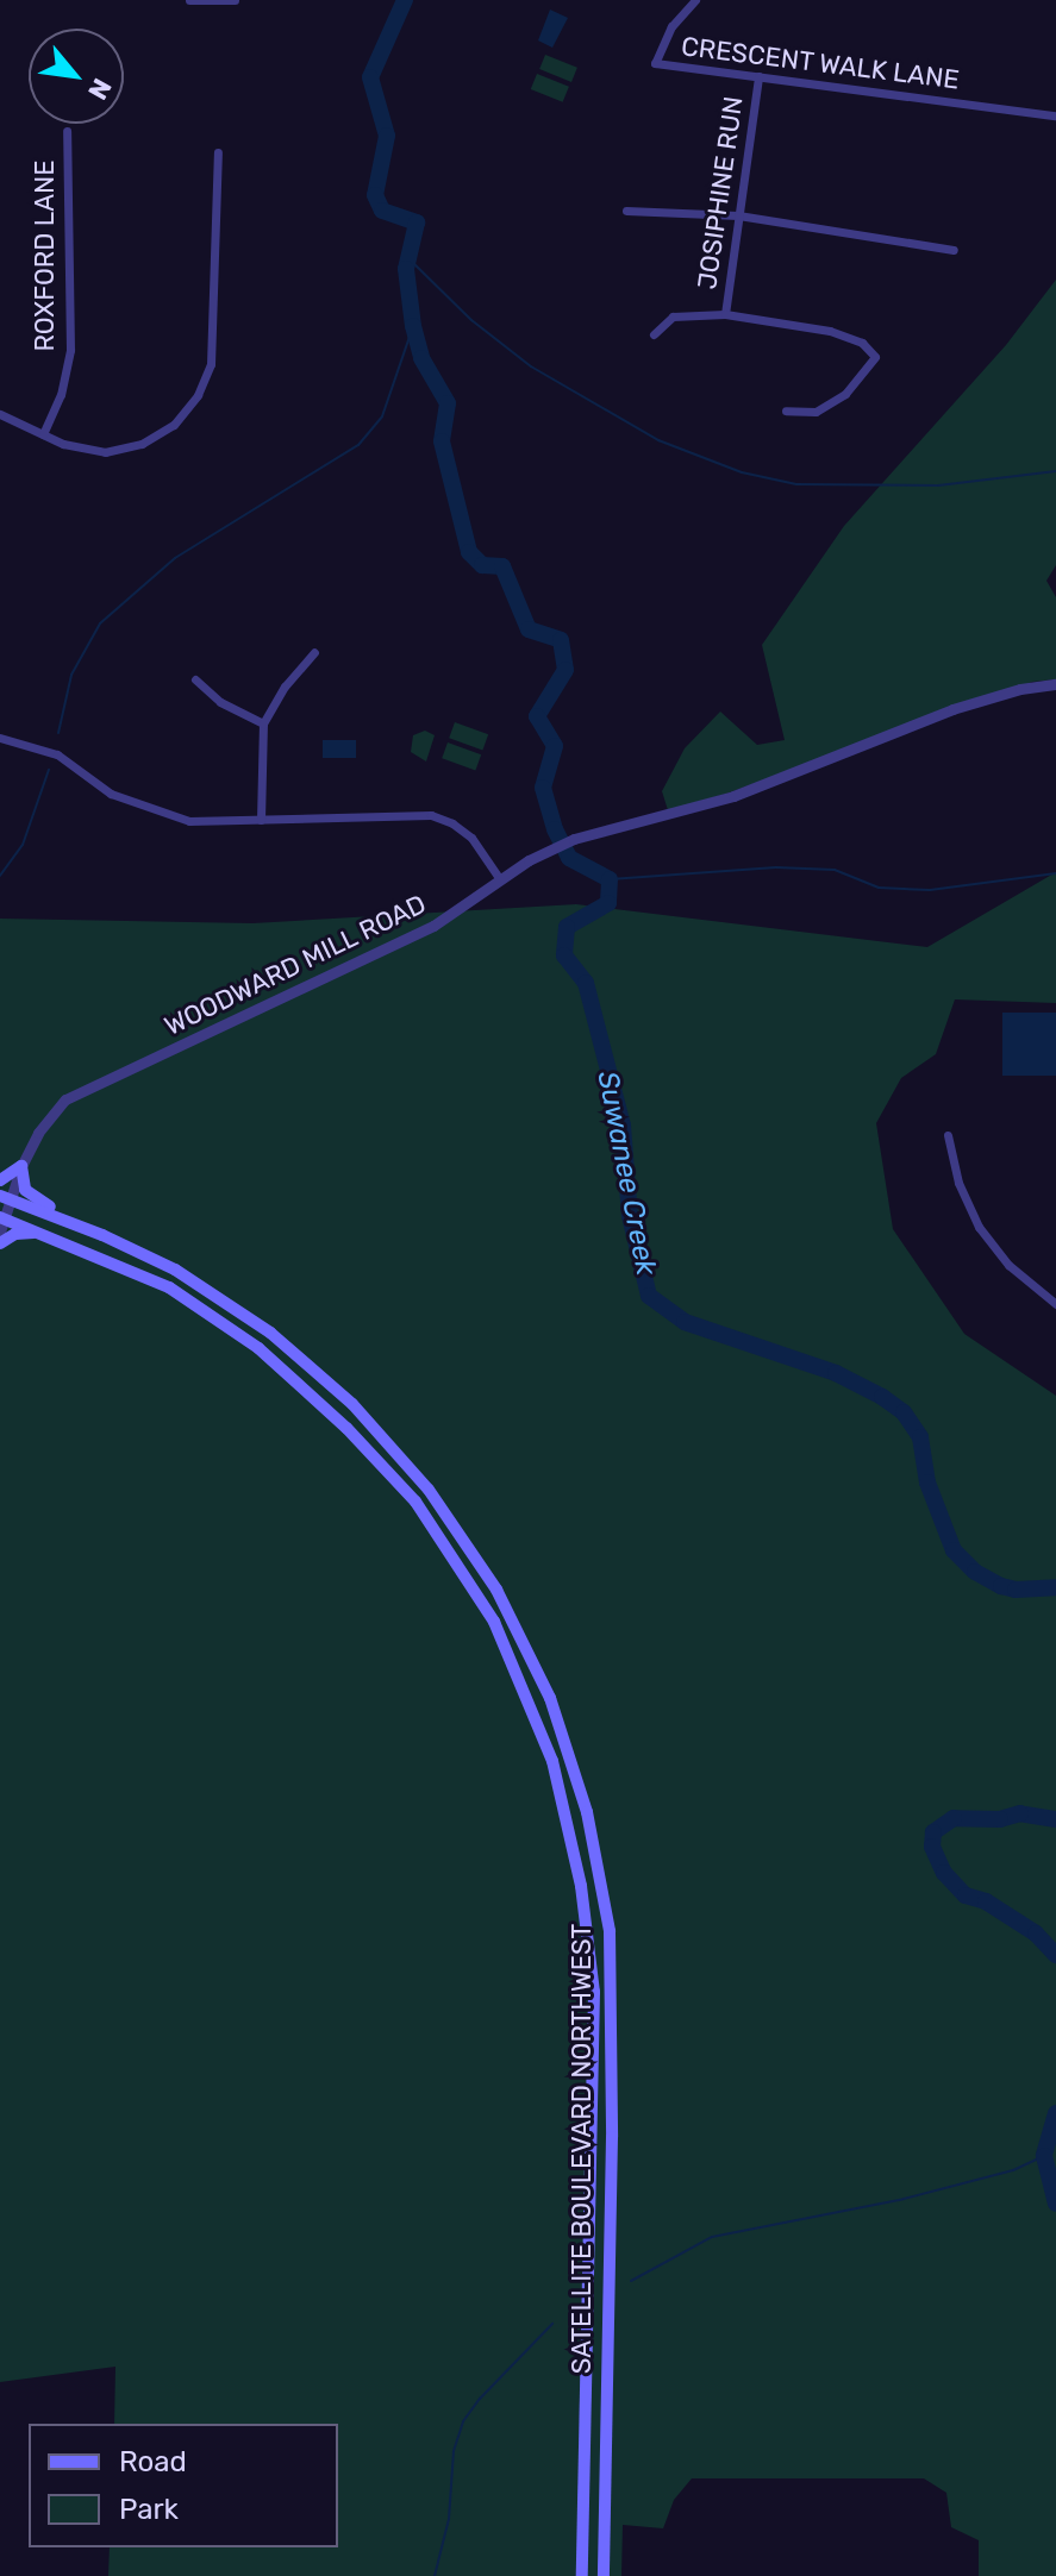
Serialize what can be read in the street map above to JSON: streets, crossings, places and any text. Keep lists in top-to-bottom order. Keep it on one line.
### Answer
{"streets":{"main road":["SATELLITE BOULEVARD NORTHWEST"],"street":["CRESCENT WALK LANE","JOSIPHINE RUN","ROXFORD LANE","WOODWARD MILL ROAD"]},"crossings":[["CRESCENT WALK LANE","JOSIPHINE RUN"],["WOODWARD MILL ROAD","SATELLITE BOULEVARD NORTHWEST"]],"water":["Suwanee Creek"],"legend":["Road","Park"],"north":"bottom right"}
